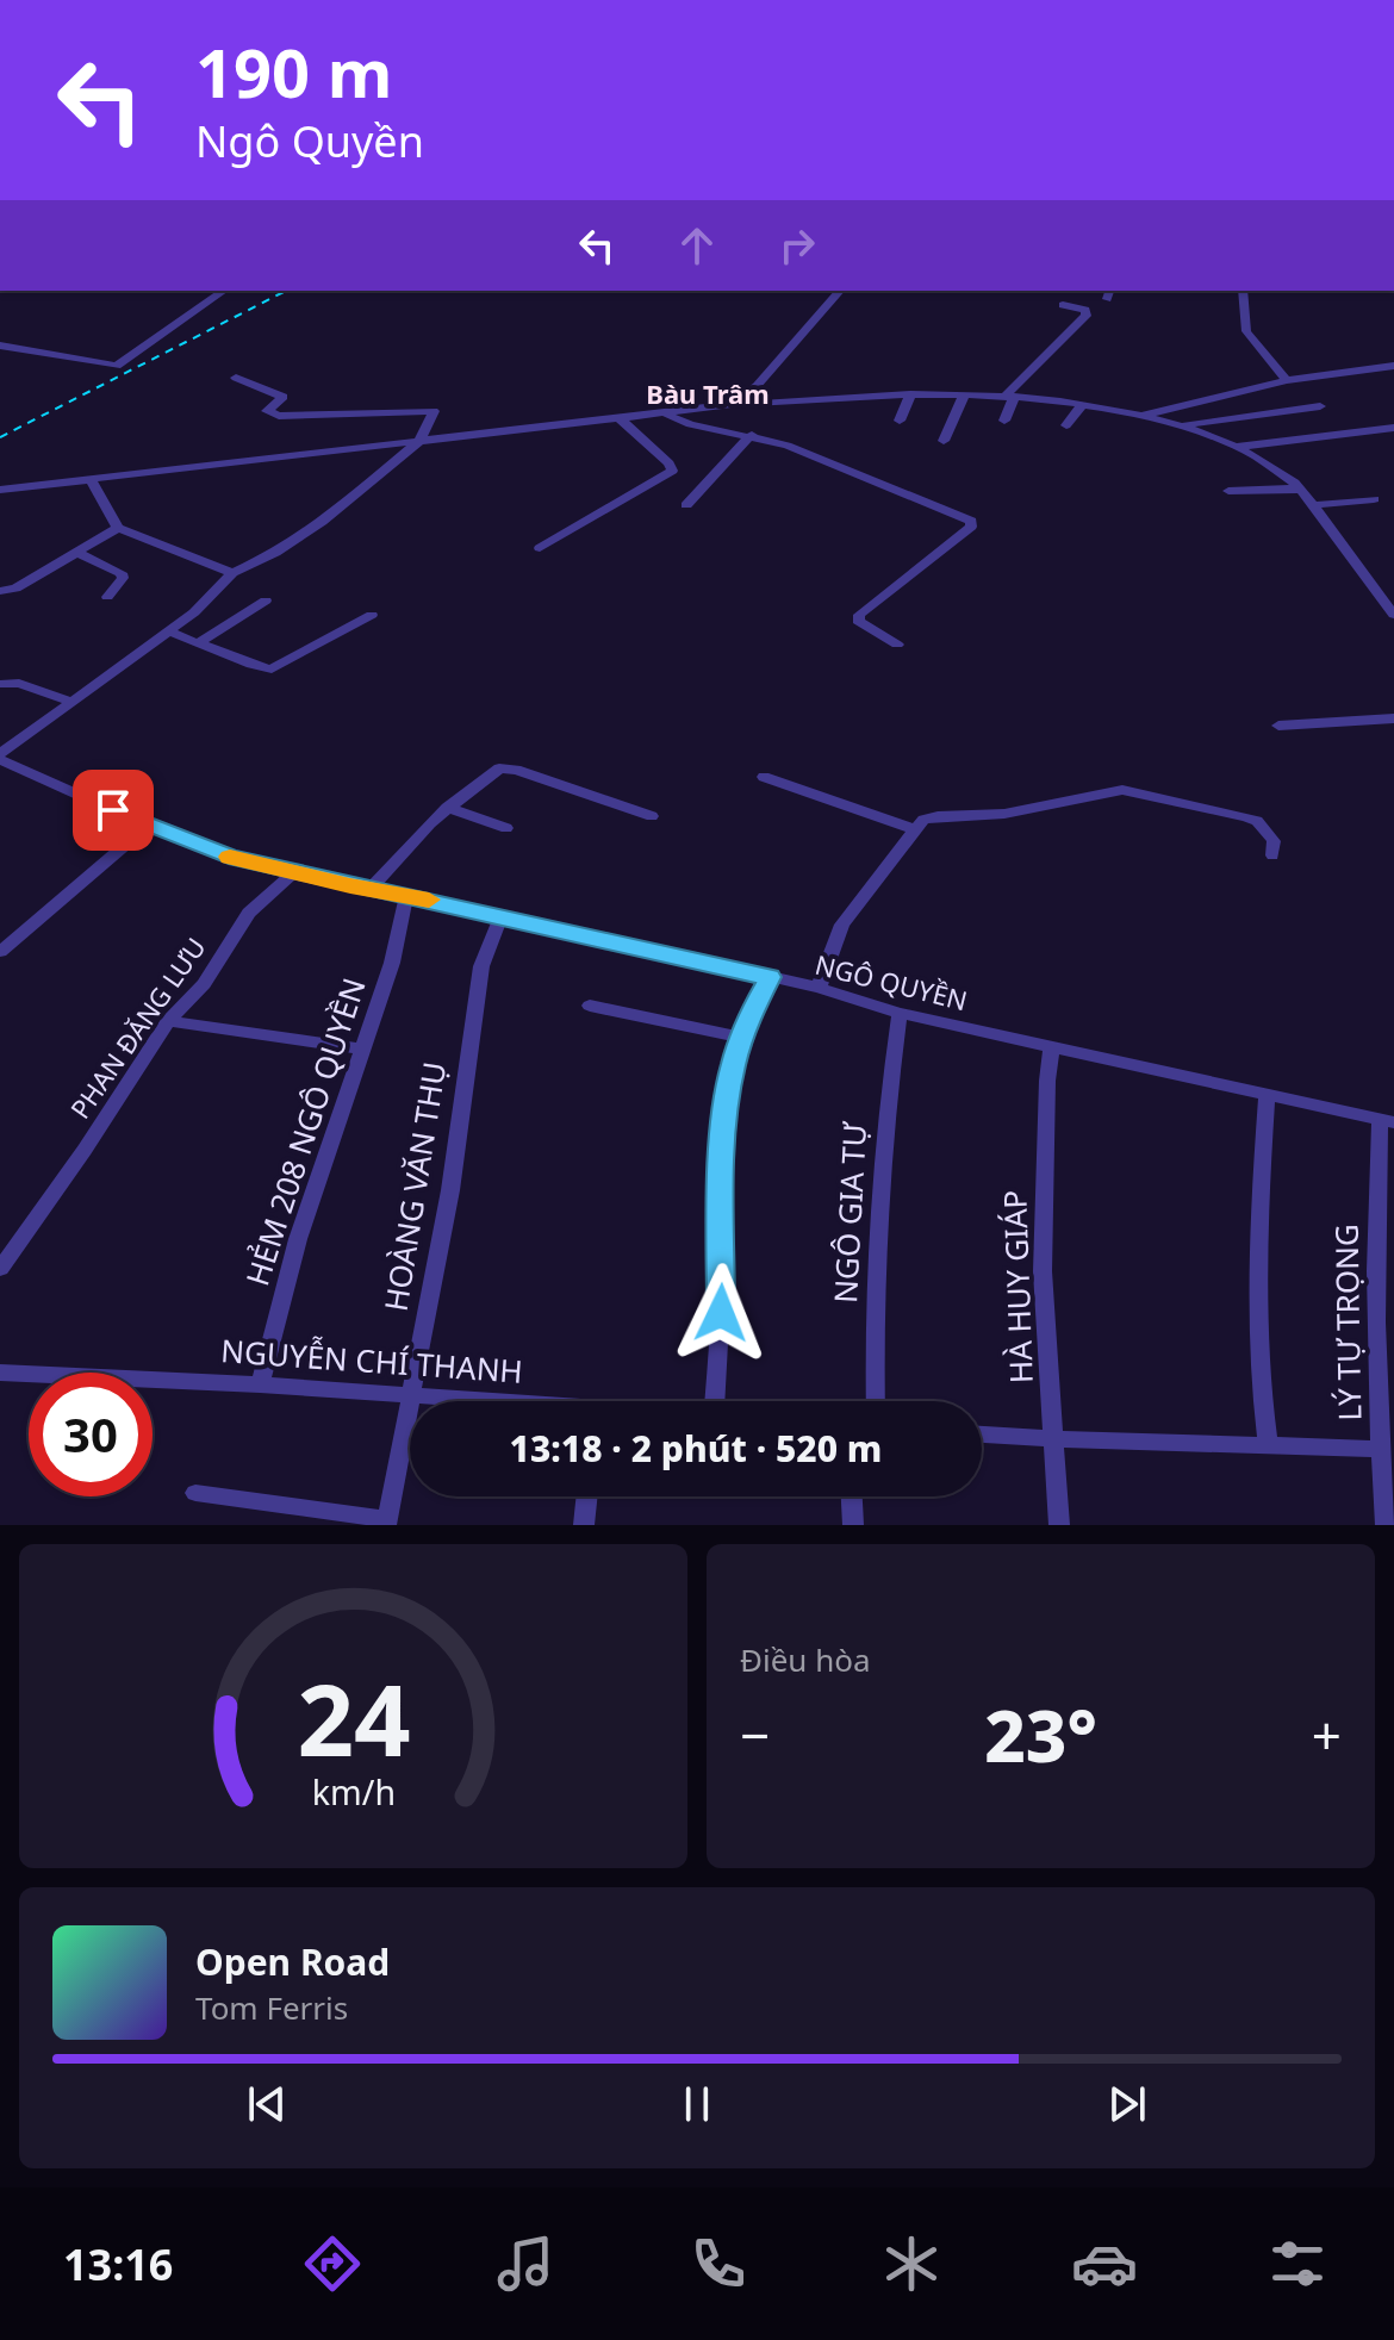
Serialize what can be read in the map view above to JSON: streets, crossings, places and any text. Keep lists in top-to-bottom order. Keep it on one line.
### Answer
{"streets":{"street":["NGÔ QUYỀN","PHAN ĐĂNG LƯU","HẺM 208 NGÔ QUYỀN","HOÀNG VĂN THỤ","NGÔ GIA TỰ","HÀ HUY GIÁP","LÝ TỰ TRỌNG","NGUYỄN CHÍ THANH"]},"crossings":[["NGÔ QUYỀN","PHAN ĐĂNG LƯU"],["NGÔ QUYỀN","HẺM 208 NGÔ QUYỀN"],["NGÔ QUYỀN","HOÀNG VĂN THỤ"],["NGÔ QUYỀN","NGÔ GIA TỰ"],["NGÔ QUYỀN","HÀ HUY GIÁP"],["NGÔ QUYỀN","LÝ TỰ TRỌNG"],["HẺM 208 NGÔ QUYỀN","NGUYỄN CHÍ THANH"],["HOÀNG VĂN THỤ","NGUYỄN CHÍ THANH"]],"districts":["Bàu Trâm"],"page":{"turn":["190 m","Ngô Quyền"],"limit":"30","trip":"13:18 · 2 phút · 520 m","tile":"Điều hòa","heat":["−","23°","+"],"song":["Open Road","Tom Ferris"],"tabs":"13:16","gauge":["24","km/h"]}}
